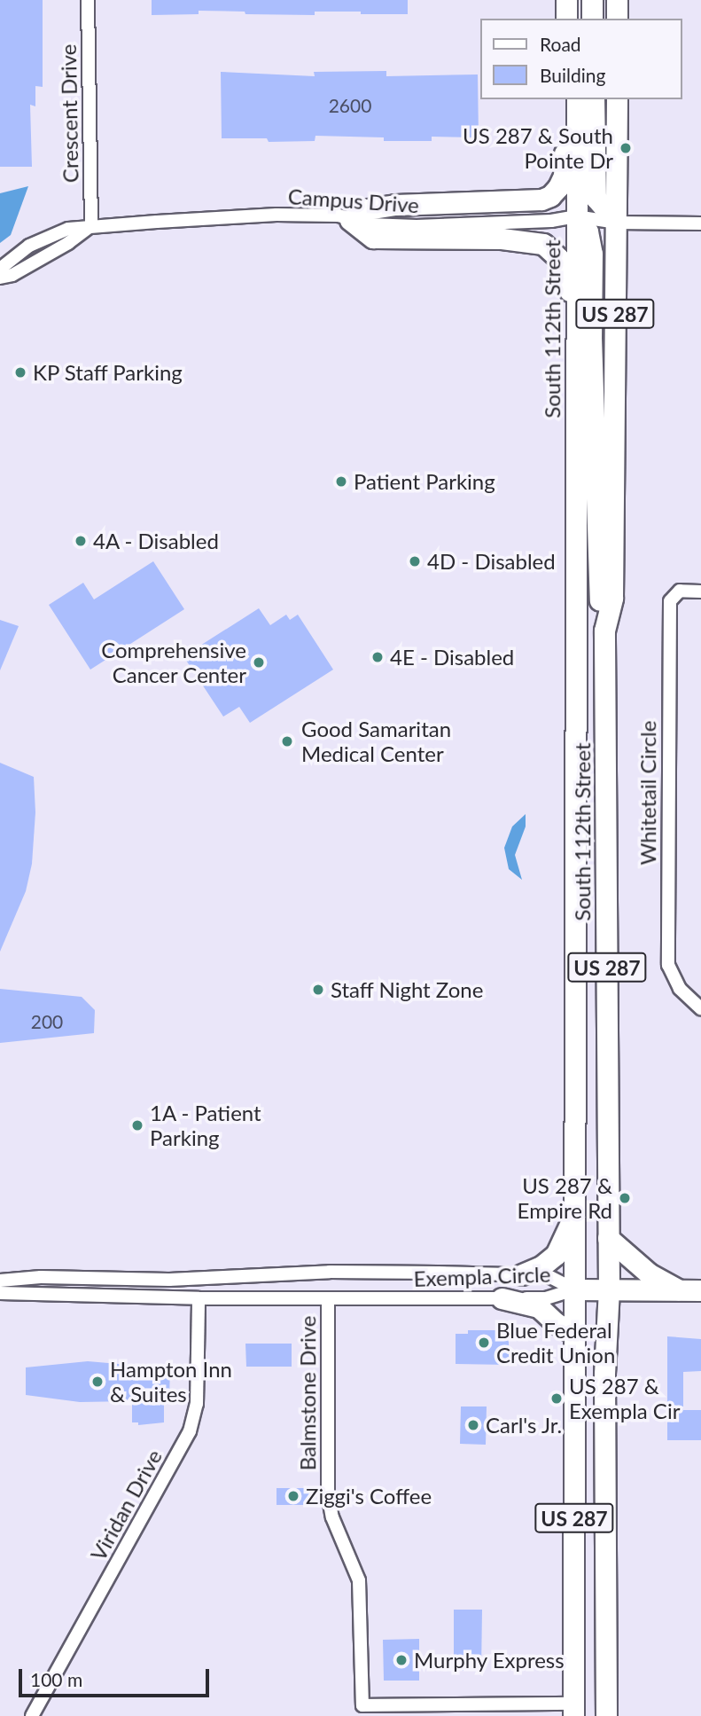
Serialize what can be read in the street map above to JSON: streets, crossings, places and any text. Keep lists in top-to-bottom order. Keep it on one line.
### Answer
{"streets":{"main road":["US 287","South 112th Street"],"street":["Crescent Drive","Campus Drive","Whitetail Circle","Exempla Circle","Balmstone Drive","Viridan Drive"]},"crossings":[["Crescent Drive","Campus Drive"],["Campus Drive","South 112th Street"],["South 112th Street","Exempla Circle"],["South 112th Street","Balmstone Drive"],["Exempla Circle","Balmstone Drive"],["Exempla Circle","Viridan Drive"]],"places":["US 287 & South Pointe Dr","KP Staff Parking","Patient Parking","4A - Disabled","4D - Disabled","4E - Disabled","Comprehensive Cancer Center","Good Samaritan Medical Center","Staff Night Zone","1A - Patient Parking","US 287 & Empire Rd","Blue Federal Credit Union","Hampton Inn & Suites","US 287 & Exempla Cir","Carl's Jr.","Ziggi's Coffee","Murphy Express"],"house_numbers":["2600","200"],"legend":["Road","Building"],"scale_bar":"100 m"}
